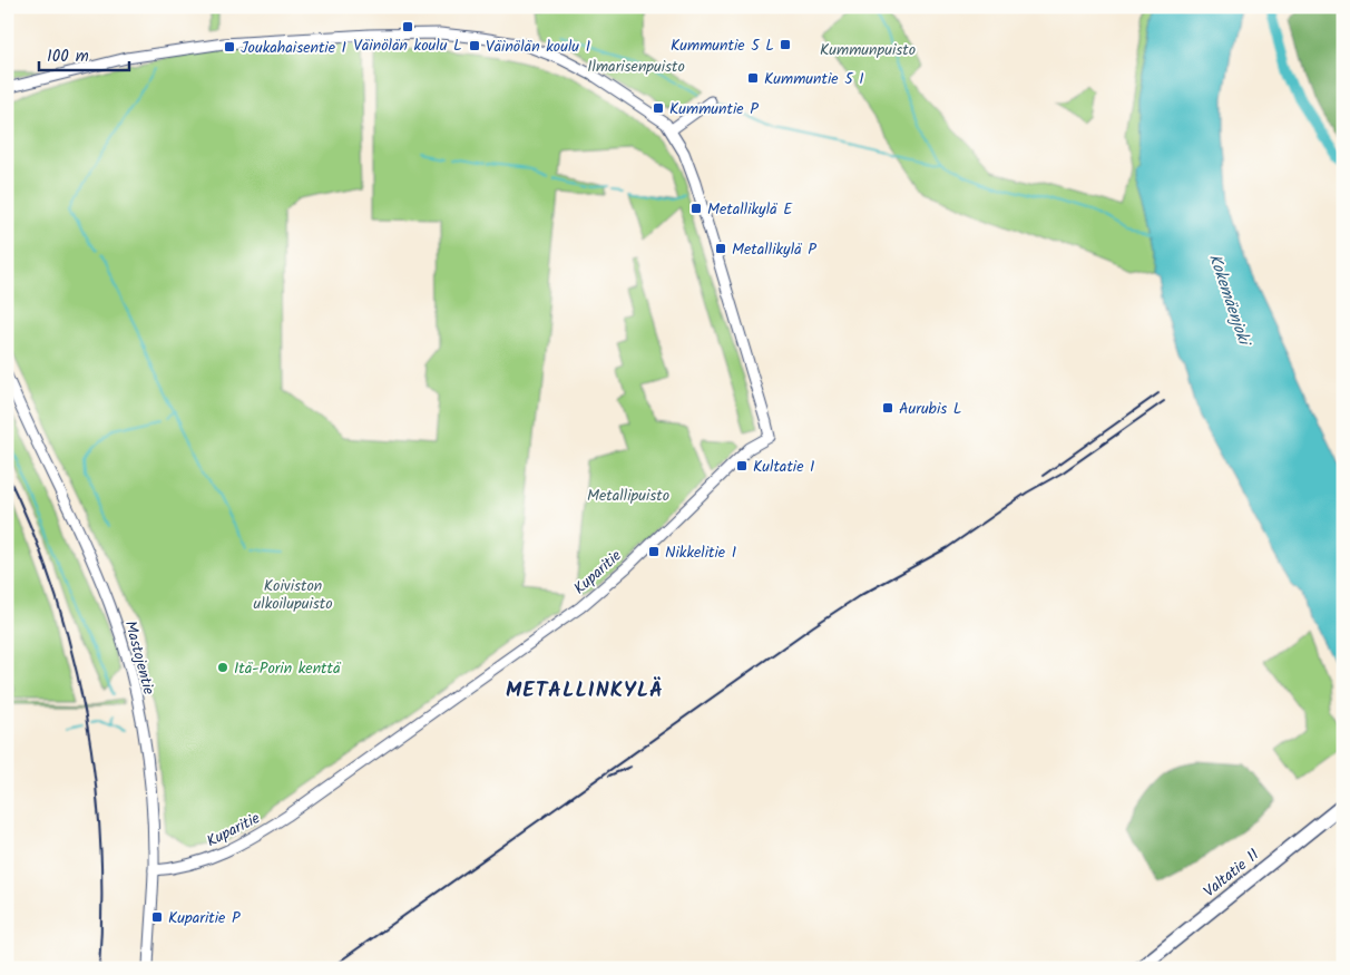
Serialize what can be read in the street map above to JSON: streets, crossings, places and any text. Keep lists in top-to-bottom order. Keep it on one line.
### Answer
{"streets":{"highway":["Valtatie 11"],"street":["Kuparitie","Mastojentie"]},"crossings":[["Kuparitie","Mastojentie"]],"districts":["METALLINKYLÄ"],"water":["Kokemäenjoki"],"parks":["Kummunpuisto","Ilmarisenpuisto","Metallipuisto","Koiviston ulkoilupuisto"],"places":{"transit":["Väinölän koulu L","Kummuntie 5 L","Väinölän koulu I","Joukahaisentie I","Kummuntie 5 I","Kummuntie P","Metallikylä E","Metallikylä P","Aurubis L","Kultatie I","Nikkelitie I","Kuparitie P"],"other":["Itä-Porin kenttä"]},"scale_bar":"100 m"}
